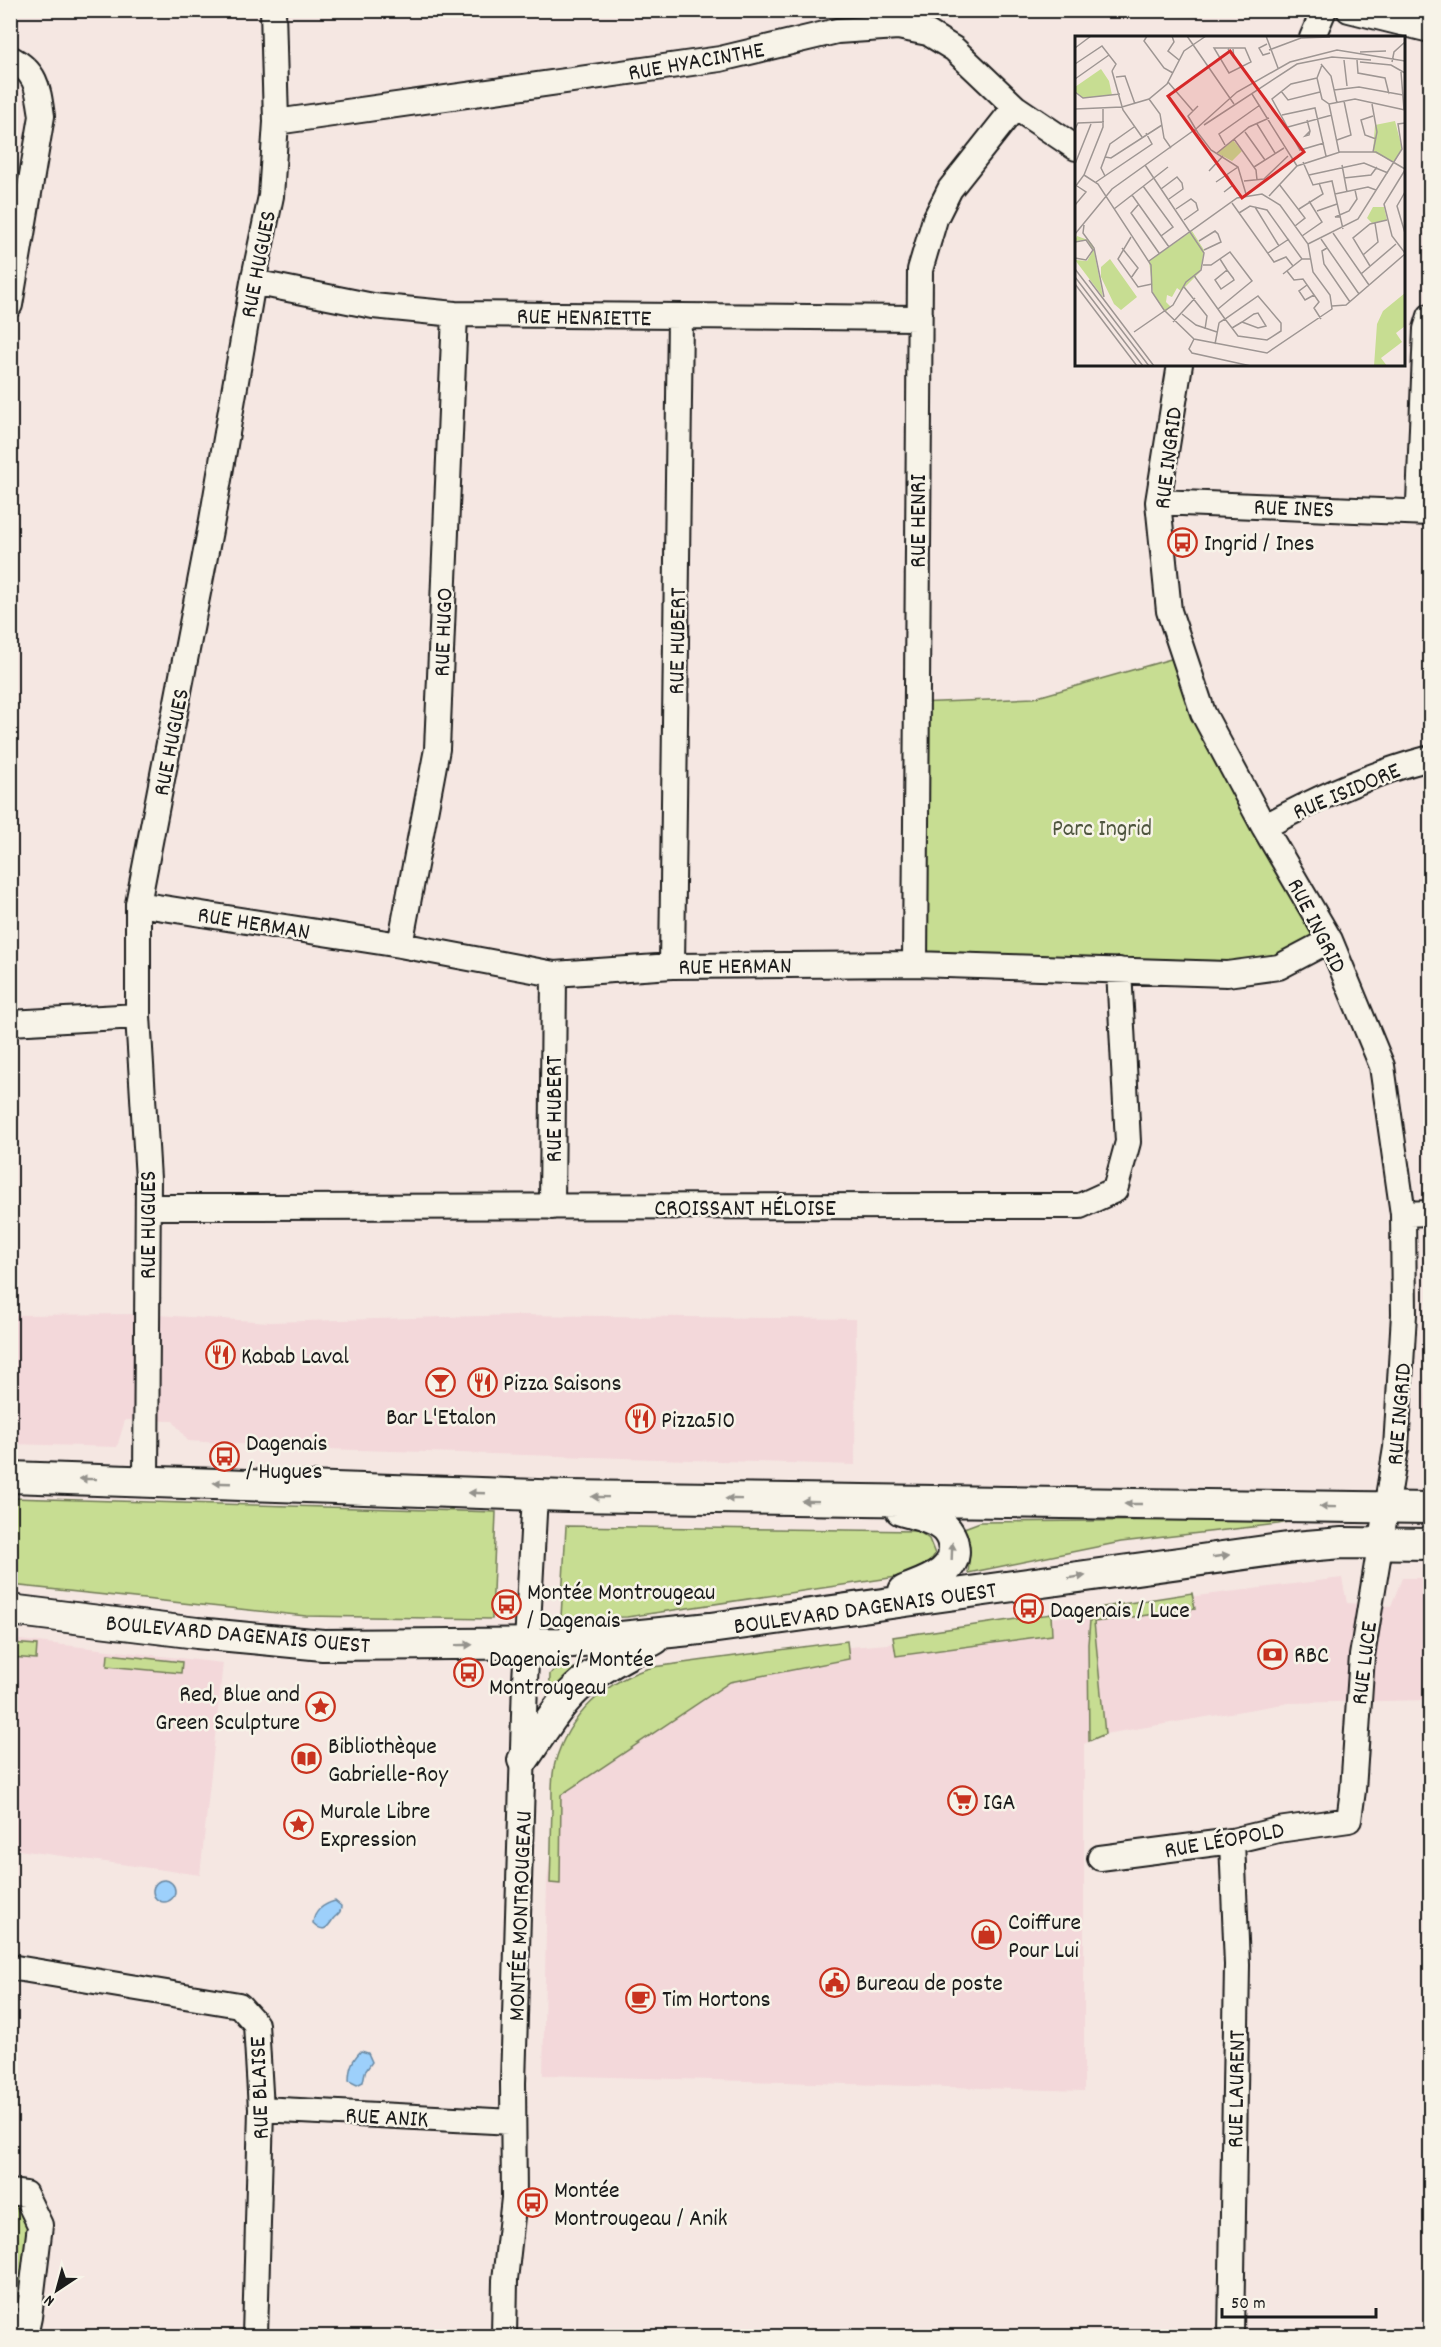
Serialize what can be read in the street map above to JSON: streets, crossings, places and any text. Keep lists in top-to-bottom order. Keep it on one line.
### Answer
{"streets":{"main road":["BOULEVARD DAGENAIS OUEST"],"street":["RUE HYACINTHE","RUE HUGUES","RUE HENRIETTE","RUE INGRID","RUE INES","RUE HENRI","RUE HUGO","RUE HUBERT","RUE ISIDORE","RUE HERMAN","CROISSANT HÉLOISE","RUE LUCE","RUE LÉOPOLD","MONTÉE MONTROUGEAU","RUE BLAISE","RUE LAURENT","RUE ANIK"]},"crossings":[["RUE HYACINTHE","RUE HUGUES"],["RUE HYACINTHE","RUE HENRI"],["RUE HUGUES","RUE HENRIETTE"],["RUE HUGUES","RUE HERMAN"],["RUE HUGUES","CROISSANT HÉLOISE"],["RUE HENRIETTE","RUE HENRI"],["RUE HENRIETTE","RUE HUGO"],["RUE HENRIETTE","RUE HUBERT"],["RUE INGRID","RUE INES"],["RUE INGRID","RUE ISIDORE"],["RUE INGRID","RUE HERMAN"],["RUE INGRID","RUE LUCE"],["RUE HENRI","RUE HERMAN"],["RUE HUGO","RUE HERMAN"],["RUE HUBERT","RUE HERMAN"],["RUE HUBERT","CROISSANT HÉLOISE"],["RUE HERMAN","CROISSANT HÉLOISE"],["BOULEVARD DAGENAIS OUEST","RUE LUCE"],["BOULEVARD DAGENAIS OUEST","MONTÉE MONTROUGEAU"],["RUE LUCE","RUE LÉOPOLD"],["RUE LÉOPOLD","RUE LAURENT"],["MONTÉE MONTROUGEAU","RUE ANIK"],["RUE BLAISE","RUE ANIK"]],"parks":["Parc Ingrid"],"places":{"bus stop":["Ingrid / Ines","Dagenais / Hugues","Montée Montrougeau / Dagenais","Dagenais / Luce","Dagenais / Montée Montrougeau","Montée Montrougeau / Anik"],"restaurant":["Kabab Laval","Pizza Saisons","Pizza510"],"bar":["Bar L'Etalon"],"bank":["RBC"],"place":["Red, Blue and Green Sculpture","Murale Libre Expression"],"library":["Bibliothèque Gabrielle-Roy"],"supermarket":["IGA"],"shop":["Coiffure Pour Lui"],"public building":["Bureau de poste"],"cafe":["Tim Hortons"]},"scale_bar":"50 m","north":"bottom left"}
